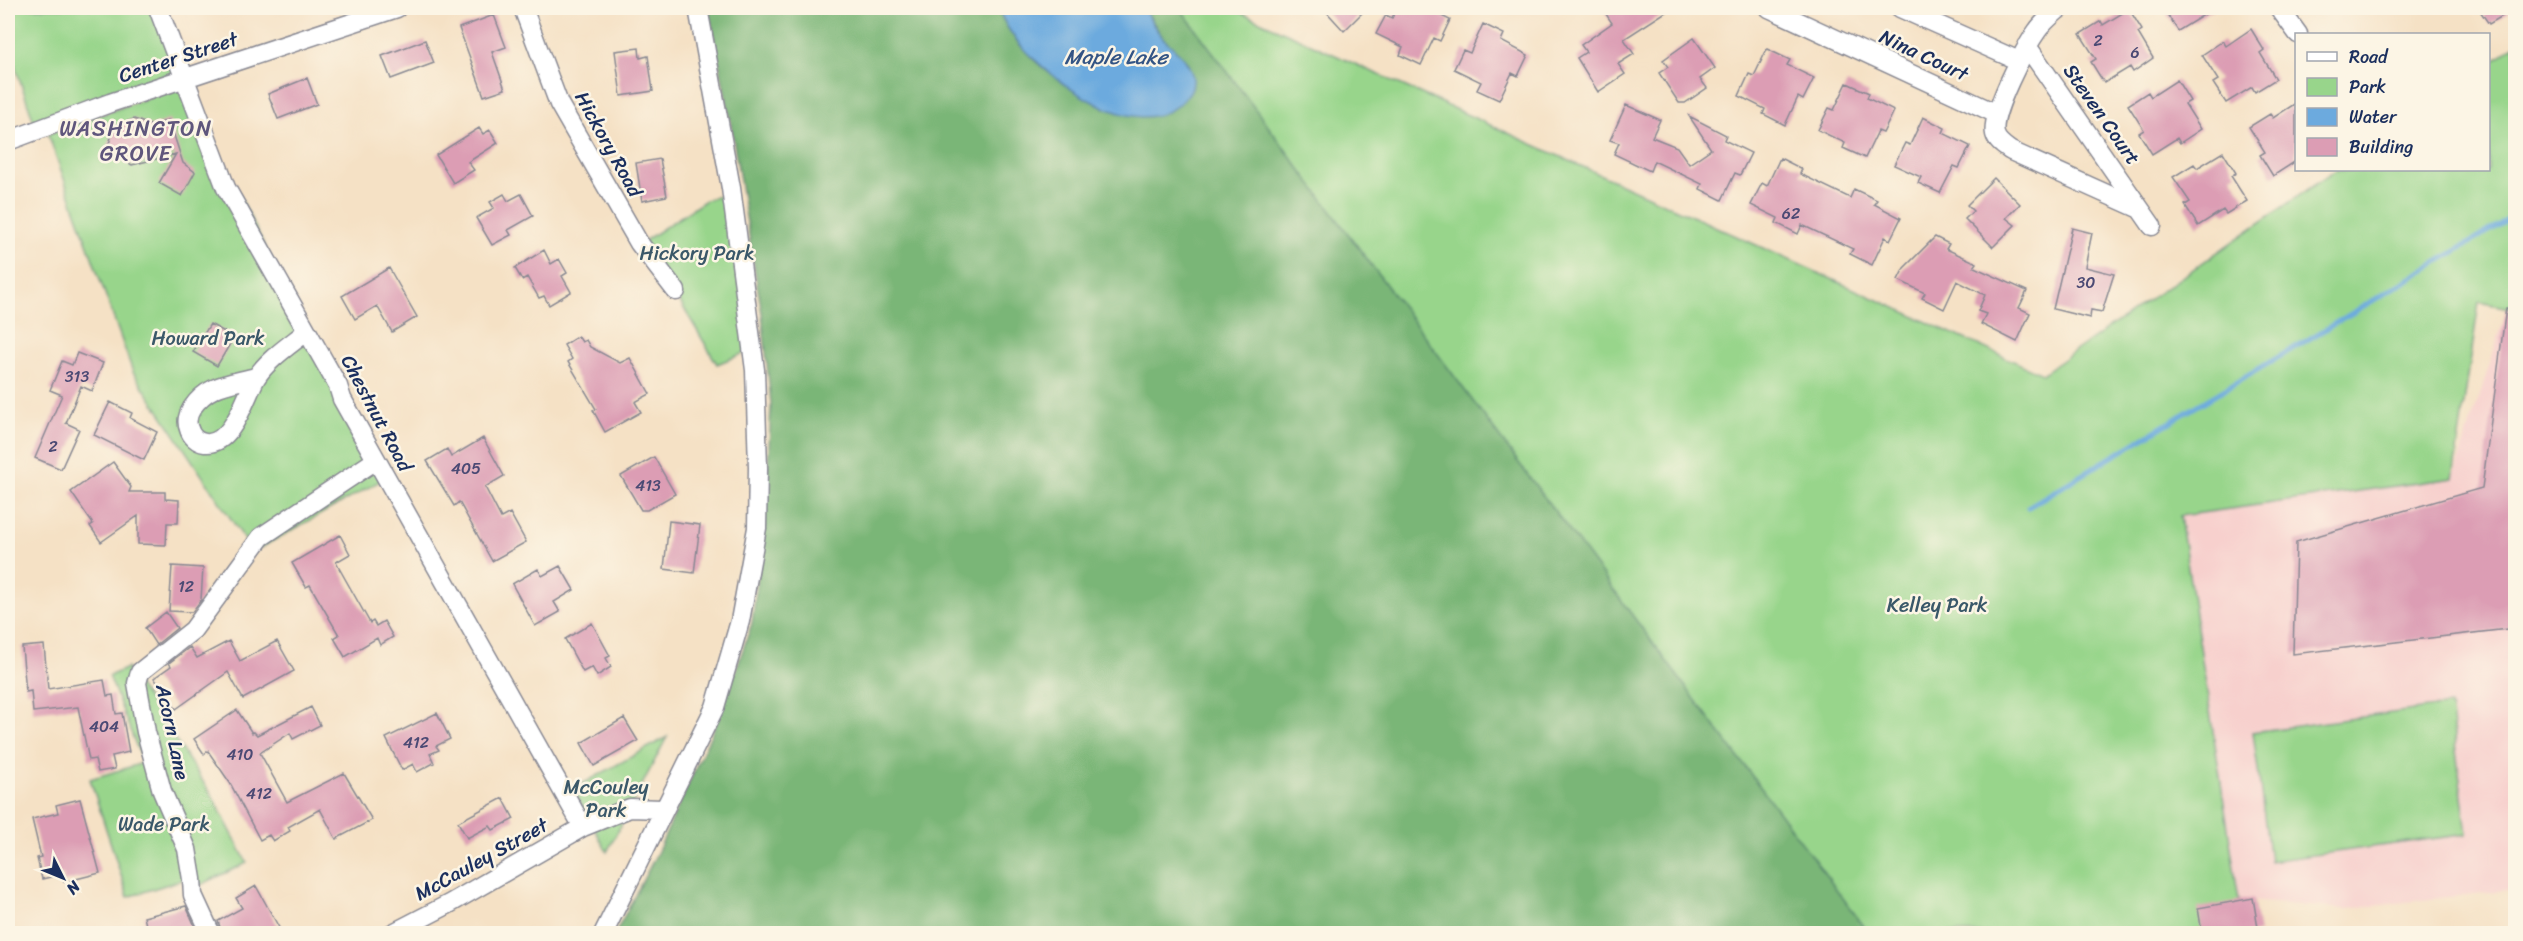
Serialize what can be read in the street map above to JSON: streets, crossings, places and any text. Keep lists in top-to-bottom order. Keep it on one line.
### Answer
{"streets":{"street":["Nina Court","Center Street","Steven Court","Hickory Road","Chestnut Road","Acorn Lane","McCauley Street"]},"crossings":[["Nina Court","Steven Court"],["Center Street","Chestnut Road"],["Chestnut Road","Acorn Lane"],["Chestnut Road","McCauley Street"]],"districts":["WASHINGTON GROVE"],"water":["Maple Lake"],"parks":["Hickory Park","Howard Park","Kelley Park","McCouley Park","Wade Park"],"house_numbers":["2","6","62","30","313","2","405","413","12","404","412","410","412"],"legend":["Road","Park","Water","Building"],"north":"bottom right"}
